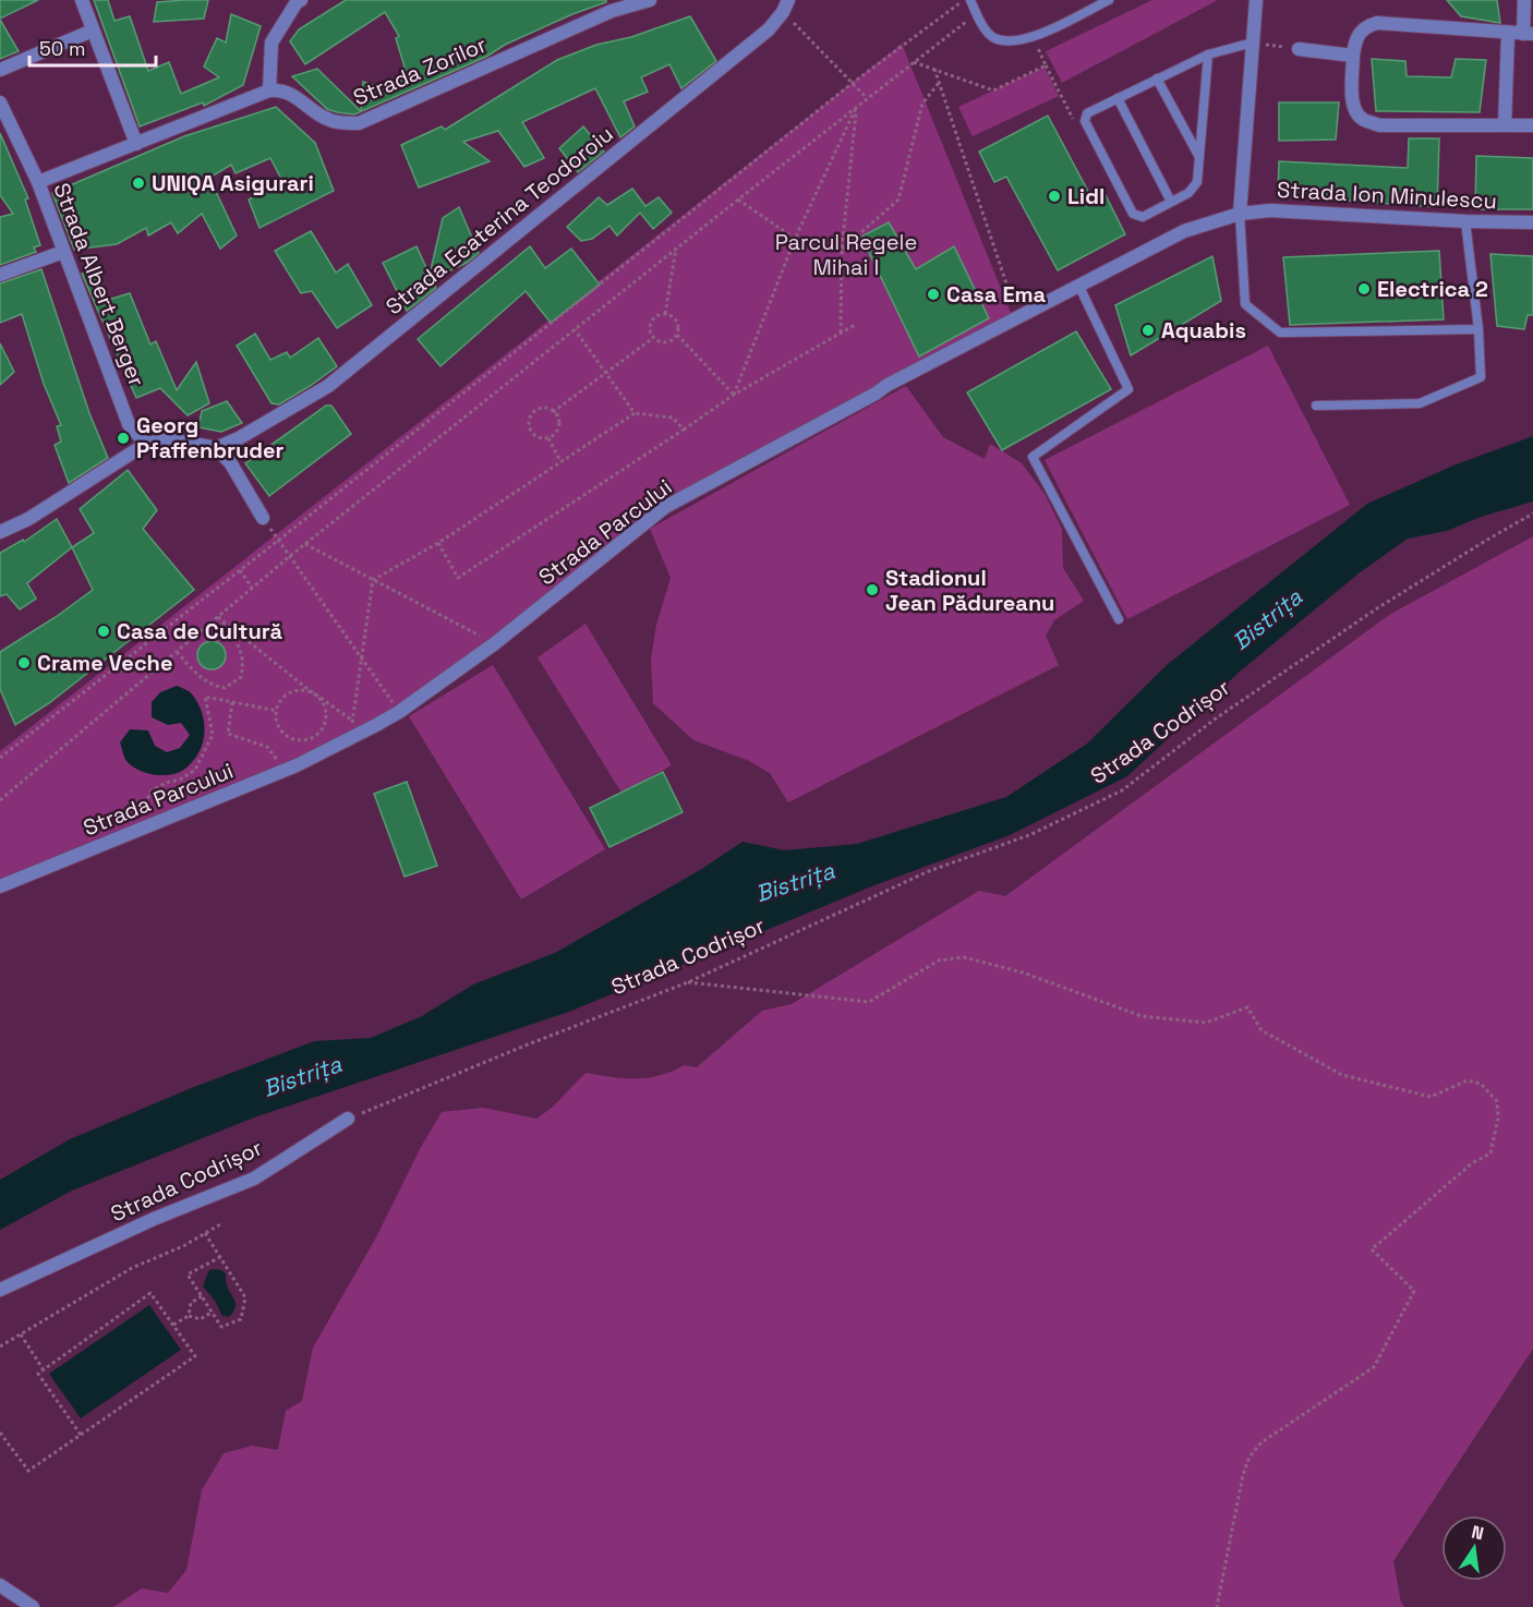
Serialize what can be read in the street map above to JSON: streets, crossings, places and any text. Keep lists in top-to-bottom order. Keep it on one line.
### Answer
{"streets":{"street":["Strada Zorilor","Strada Ion Minulescu","Strada Ecaterina Teodoroiu","Strada Albert Berger","Strada Parcului","Strada Codrișor"]},"crossings":[["Strada Ion Minulescu","Strada Parcului"]],"water":["Bistrița"],"parks":["Parcul Regele Mihai I"],"places":["UNIQA Asigurari","Lidl","Electrica 2","Casa Ema","Aquabis","Georg Pfaffenbruder","Stadionul Jean Pădureanu","Casa de Cultură","Crame Veche"],"scale_bar":"50 m","north":"top"}
